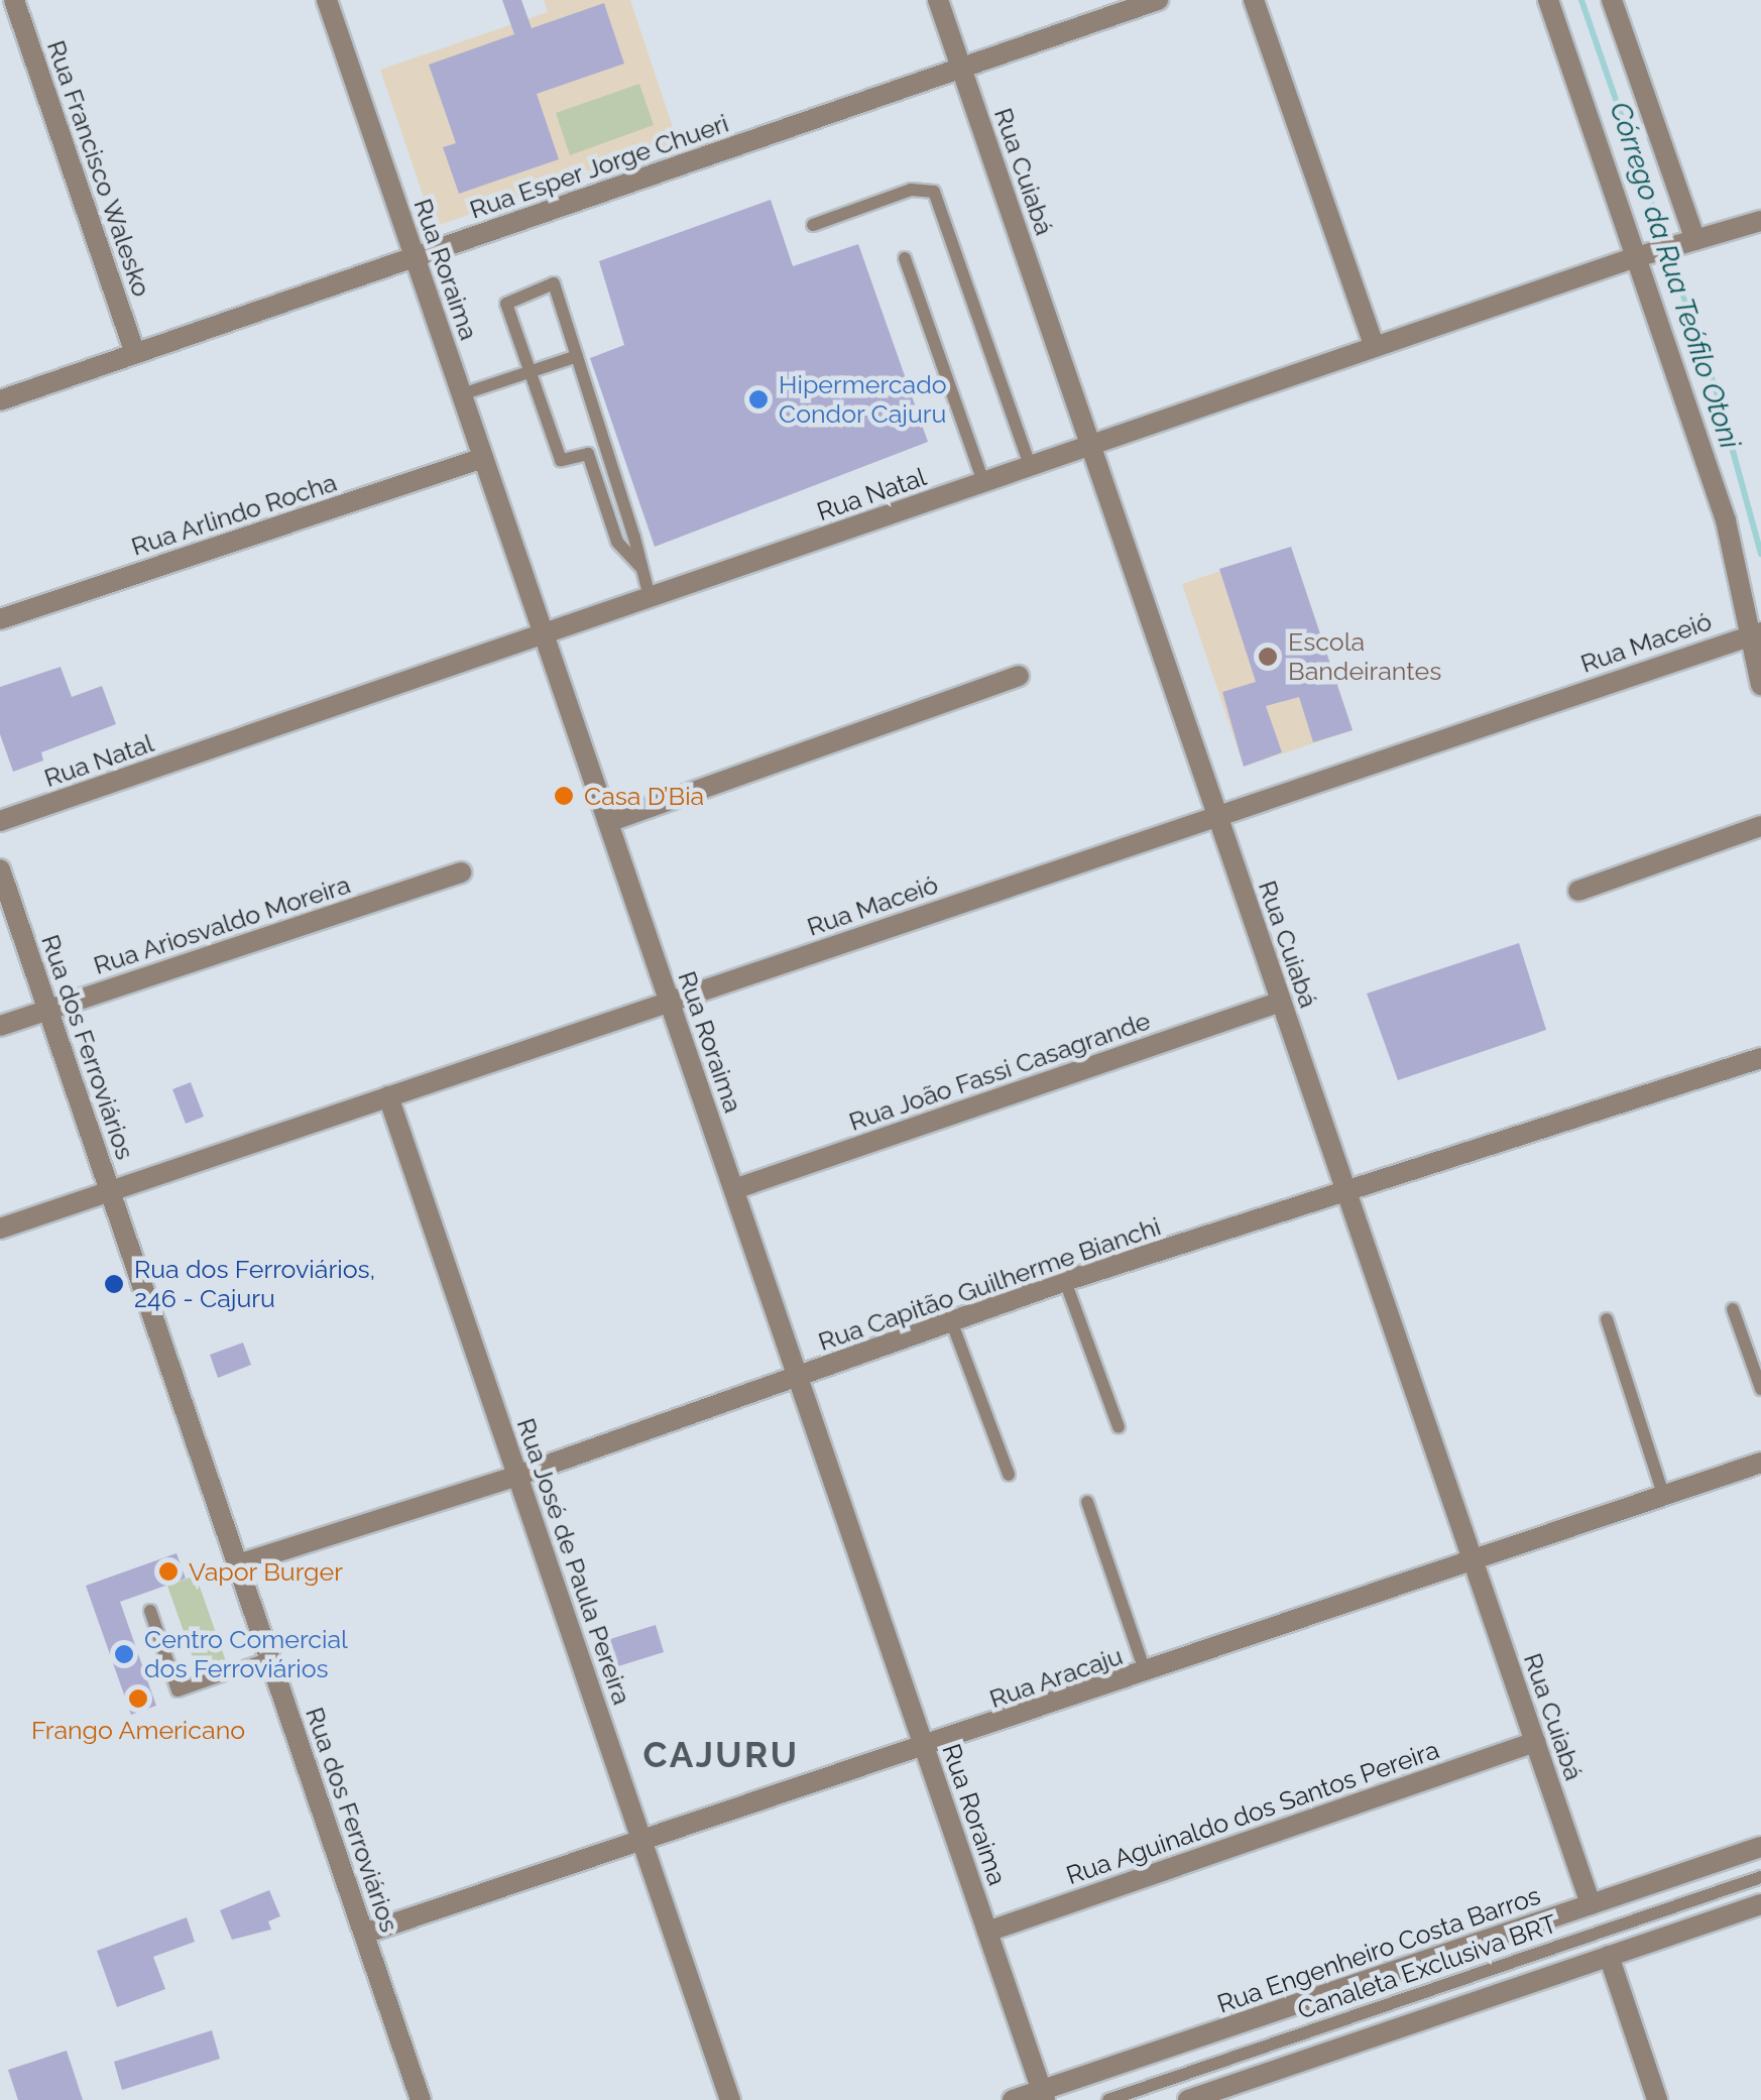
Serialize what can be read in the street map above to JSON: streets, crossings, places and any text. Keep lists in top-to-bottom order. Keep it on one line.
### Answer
{"streets":{"street":["Rua Esper Jorge Chueri","Rua Francisco Walesko","Rua Cuiabá","Rua Roraima","Rua Natal","Rua Arlindo Rocha","Rua Maceió","Rua Ariosvaldo Moreira","Rua dos Ferroviários","Rua João Fassi Casagrande","Rua Capitão Guilherme Bianchi","Rua José de Paula Pereira","Rua Aracaju","Rua Aguinaldo dos Santos Pereira","Rua Engenheiro Costa Barros"],"lane":["Canaleta Exclusiva BRT"]},"crossings":[["Rua Esper Jorge Chueri","Rua Francisco Walesko"],["Rua Esper Jorge Chueri","Rua Cuiabá"],["Rua Esper Jorge Chueri","Rua Roraima"],["Rua Cuiabá","Rua Natal"],["Rua Cuiabá","Rua Maceió"],["Rua Cuiabá","Rua João Fassi Casagrande"],["Rua Cuiabá","Rua Capitão Guilherme Bianchi"],["Rua Cuiabá","Rua Aracaju"],["Rua Cuiabá","Rua Aguinaldo dos Santos Pereira"],["Rua Cuiabá","Rua Engenheiro Costa Barros"],["Rua Roraima","Rua Natal"],["Rua Roraima","Rua Arlindo Rocha"],["Rua Roraima","Rua Maceió"],["Rua Roraima","Rua João Fassi Casagrande"],["Rua Roraima","Rua Capitão Guilherme Bianchi"],["Rua Roraima","Rua Aracaju"],["Rua Roraima","Rua Aguinaldo dos Santos Pereira"],["Rua Roraima","Rua Engenheiro Costa Barros"],["Rua Maceió","Rua dos Ferroviários"],["Rua Maceió","Rua José de Paula Pereira"],["Rua Ariosvaldo Moreira","Rua dos Ferroviários"],["Rua dos Ferroviários","Rua Capitão Guilherme Bianchi"],["Rua dos Ferroviários","Rua Aracaju"],["Rua Capitão Guilherme Bianchi","Rua José de Paula Pereira"],["Rua José de Paula Pereira","Rua Aracaju"]],"districts":["CAJURU"],"water":["Córrego da Rua Teófilo Otoni"],"places":["Hipermercado Condor Cajuru","Escola Bandeirantes","Casa D’Bia","Rua dos Ferroviários, 246 - Cajuru","Vapor Burger","Centro Comercial dos Ferroviários","Frango Americano"]}
